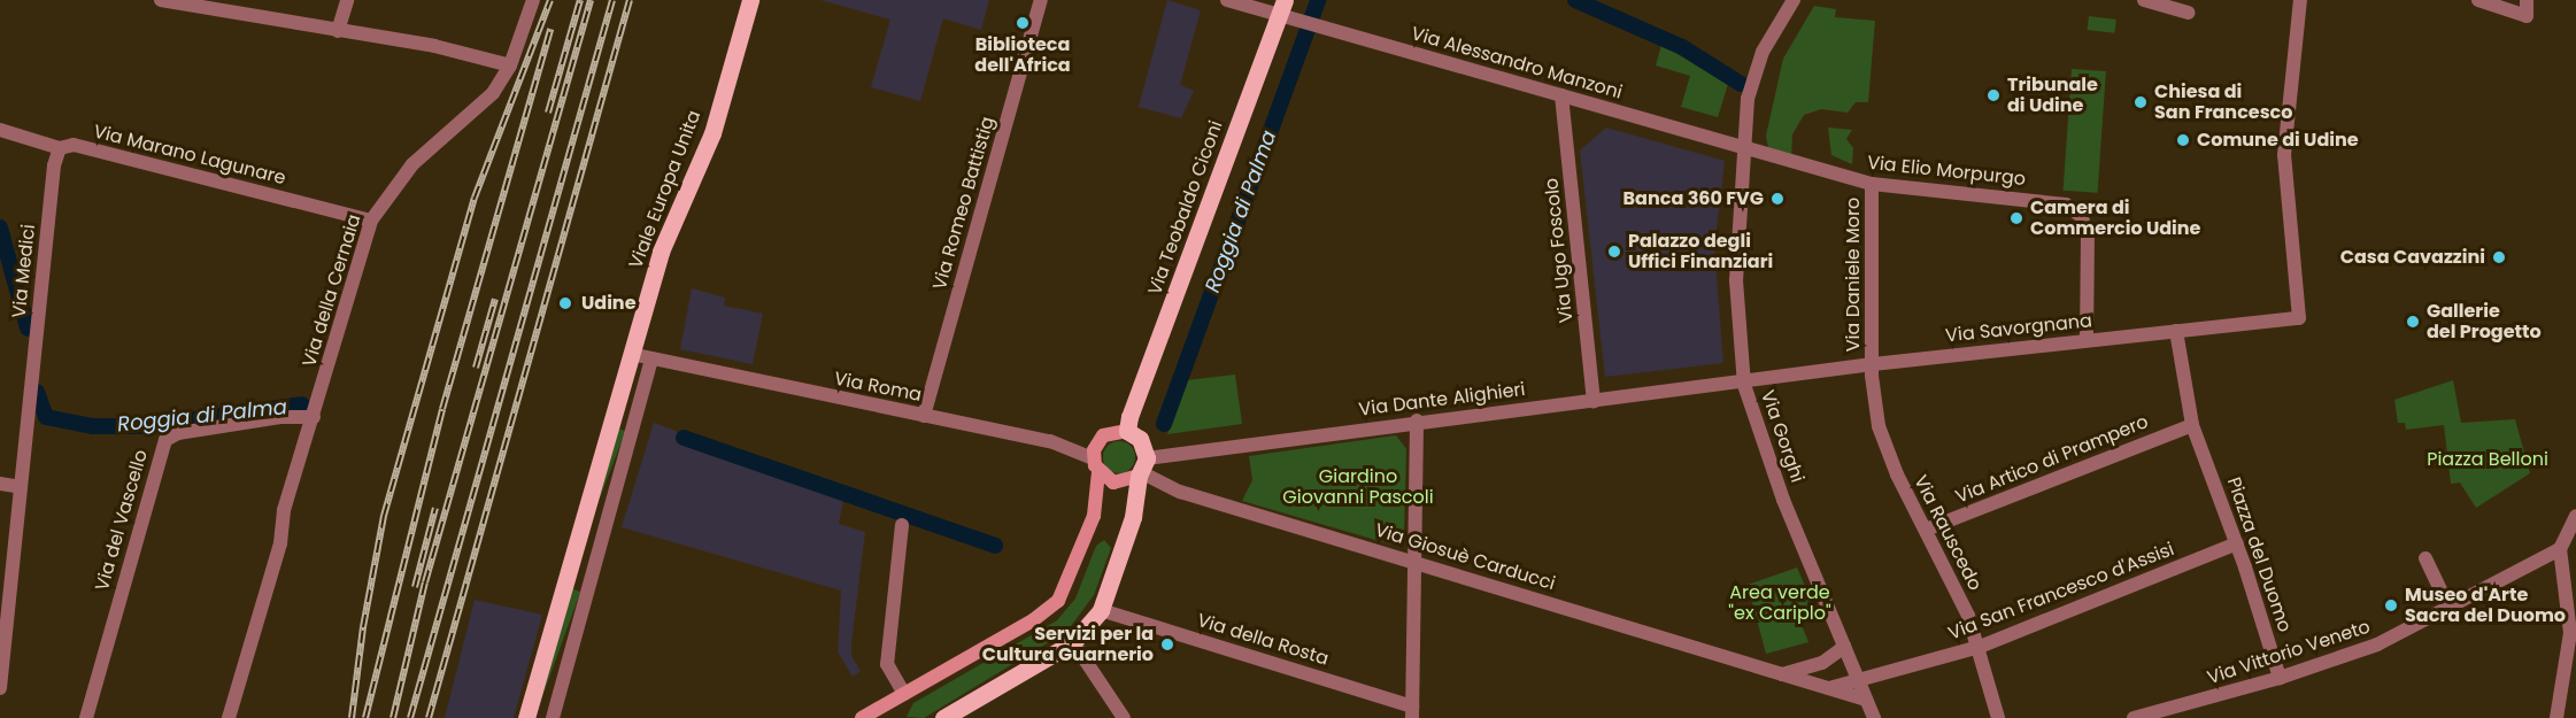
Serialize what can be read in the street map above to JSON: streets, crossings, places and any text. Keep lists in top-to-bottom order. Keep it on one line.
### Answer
{"streets":{"main road":["Viale Europa Unita","Via Teobaldo Ciconi"],"street":["Via Alessandro Manzoni","Via Marano Lagunare","Via Elio Morpurgo","Via Romeo Battistig","Via Ugo Foscolo","Via Medici","Via Daniele Moro","Via della Cernaia","Via Savorgnana","Via Roma","Via Dante Alighieri","Via Gorghi","Via Artico di Prampero","Via del Vascello","Via Rauscedo","Piazza del Duomo","Via Giosuè Carducci","Via San Francesco d'Assisi","Via della Rosta","Via Vittorio Veneto"]},"crossings":[["Via Alessandro Manzoni","Via Elio Morpurgo"],["Via Alessandro Manzoni","Via Teobaldo Ciconi"],["Via Alessandro Manzoni","Via Ugo Foscolo"],["Via Alessandro Manzoni","Via Gorghi"],["Via Marano Lagunare","Via Medici"],["Via Marano Lagunare","Via della Cernaia"],["Via Elio Morpurgo","Via Daniele Moro"],["Via Elio Morpurgo","Via Savorgnana"],["Via Elio Morpurgo","Via Gorghi"],["Via Romeo Battistig","Via Roma"],["Via Teobaldo Ciconi","Via Roma"],["Via Teobaldo Ciconi","Via Dante Alighieri"],["Via Teobaldo Ciconi","Via Giosuè Carducci"],["Via Ugo Foscolo","Via Dante Alighieri"],["Via Daniele Moro","Via Savorgnana"],["Via Daniele Moro","Via Rauscedo"],["Via della Cernaia","Via del Vascello"],["Via Savorgnana","Via Dante Alighieri"],["Via Savorgnana","Via Gorghi"],["Via Savorgnana","Via Rauscedo"],["Via Savorgnana","Piazza del Duomo"],["Via Roma","Via Dante Alighieri"],["Via Roma","Via Giosuè Carducci"],["Via Dante Alighieri","Via Gorghi"],["Via Dante Alighieri","Via Giosuè Carducci"],["Via Gorghi","Via Giosuè Carducci"],["Via Gorghi","Via San Francesco d'Assisi"],["Via Artico di Prampero","Via Rauscedo"],["Via Artico di Prampero","Piazza del Duomo"],["Via Rauscedo","Via San Francesco d'Assisi"],["Piazza del Duomo","Via San Francesco d'Assisi"],["Piazza del Duomo","Via Vittorio Veneto"],["Via Giosuè Carducci","Via San Francesco d'Assisi"]],"water":["Roggia di Palma"],"parks":["Piazza Belloni","Giardino Giovanni Pascoli","Area verde \"ex Cariplo\""],"places":["Biblioteca dell'Africa","Tribunale di Udine","Chiesa di San Francesco","Comune di Udine","Banca 360 FVG","Camera di Commercio Udine","Palazzo degli Uffici Finanziari","Casa Cavazzini","Udine","Gallerie del Progetto","Museo d'Arte Sacra del Duomo","Servizi per la Cultura Guarnerio"]}
